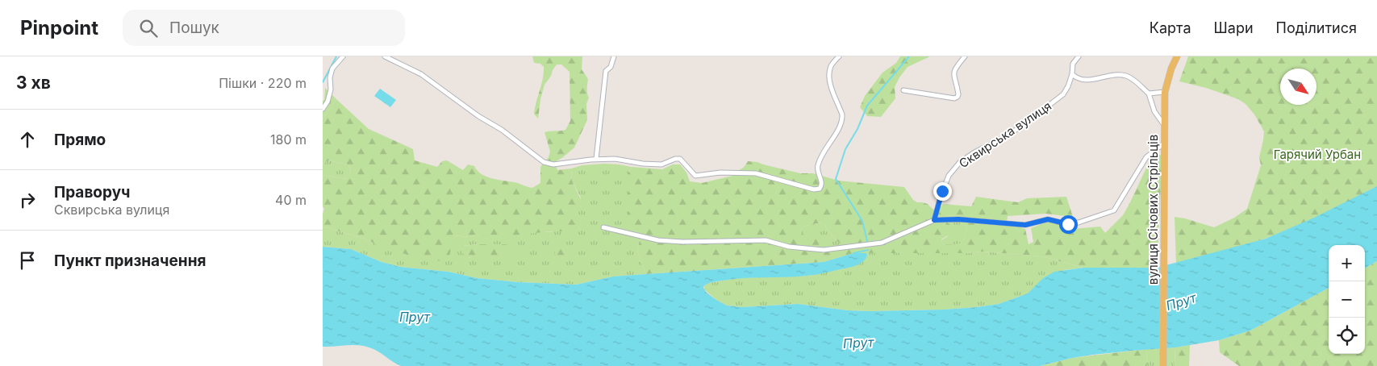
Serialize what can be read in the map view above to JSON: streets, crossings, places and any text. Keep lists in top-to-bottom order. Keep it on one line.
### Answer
{"streets":{"main road":["вулиця Січових Стрільців"],"street":["Сквирська вулиця"]},"crossings":[["Сквирська вулиця","вулиця Січових Стрільців"]],"water":["Прут"],"parks":["Гарячий Урбан"],"north":"bottom right","page":{"header":"Pinpoint","search":"Пошук","nav":["Карта","Шари","Поділитися"],"heading":["3 хв","Пішки · 220 m"],"list":[["Прямо","180 m"],["Праворуч","Сквирська вулиця","40 m"],"Пункт призначення"],"map_buttons":["+","−"]}}
